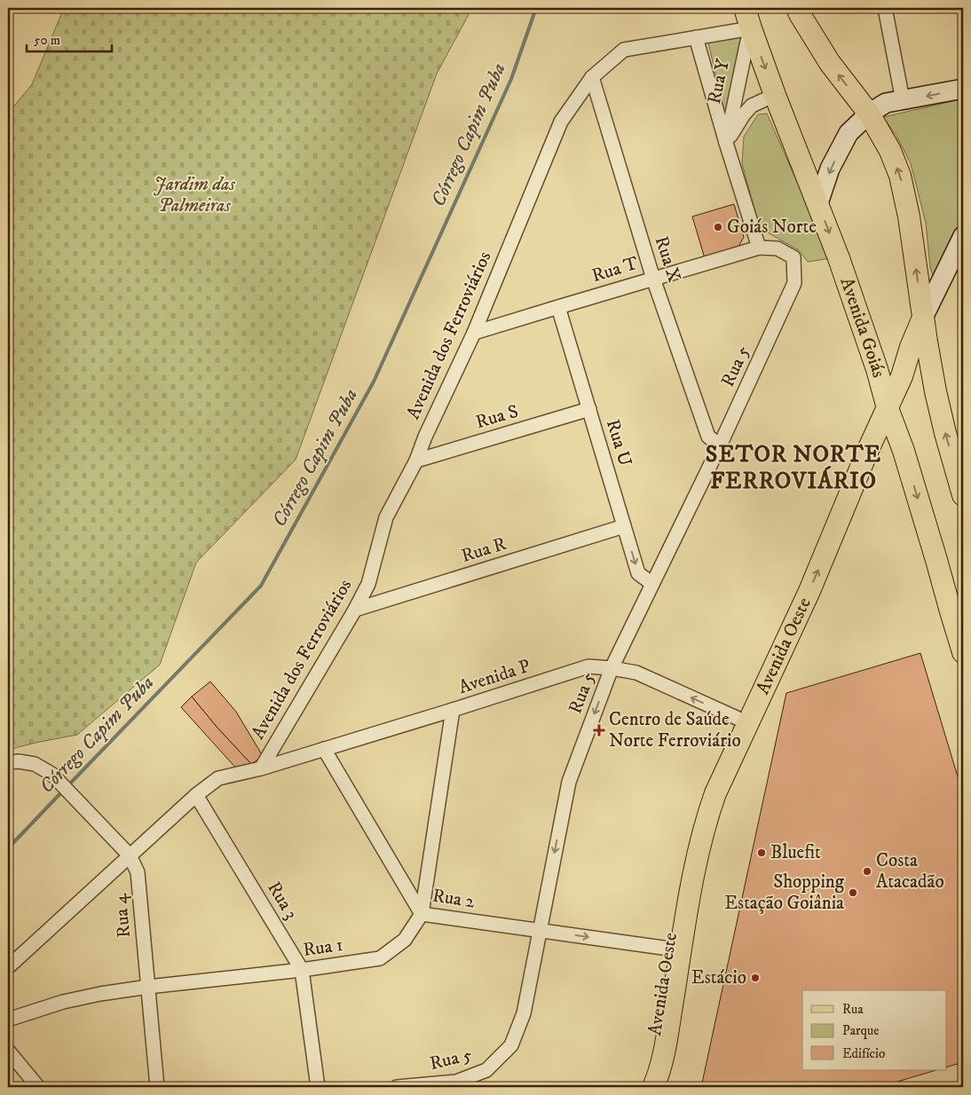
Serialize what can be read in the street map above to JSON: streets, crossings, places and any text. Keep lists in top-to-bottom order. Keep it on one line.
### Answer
{"streets":{"main road":["Avenida Goiás","Avenida Oeste"],"street":["Rua Y","Rua X","Rua T","Avenida dos Ferroviários","Rua 5","Rua S","Rua U","Rua R","Avenida P","Rua 2","Rua 3","Rua 4","Rua 1"]},"crossings":[["Rua Y","Rua T"],["Rua Y","Avenida Goiás"],["Rua Y","Avenida dos Ferroviários"],["Rua X","Rua T"],["Rua X","Avenida dos Ferroviários"],["Rua X","Rua 5"],["Rua T","Avenida dos Ferroviários"],["Rua T","Rua 5"],["Rua T","Rua U"],["Avenida Goiás","Avenida dos Ferroviários"],["Avenida Goiás","Avenida Oeste"],["Avenida dos Ferroviários","Rua S"],["Avenida dos Ferroviários","Rua R"],["Avenida dos Ferroviários","Avenida P"],["Avenida dos Ferroviários","Rua 3"],["Avenida dos Ferroviários","Rua 4"],["Rua 5","Rua U"],["Rua 5","Avenida P"],["Rua 5","Rua 2"],["Rua S","Rua U"],["Rua U","Rua R"],["Avenida Oeste","Avenida P"],["Avenida Oeste","Rua 2"],["Avenida P","Rua 2"],["Avenida P","Rua 1"],["Rua 2","Rua 1"],["Rua 3","Rua 1"],["Rua 4","Rua 1"]],"districts":["SETOR NORTE FERROVIÁRIO"],"water":["Córrego Capim Puba"],"parks":["Jardim das Palmeiras"],"places":{"other":["Goiás Norte","Bluefit","Costa Atacadão","Shopping Estação Goiânia","Estácio"],"health":["Centro de Saúde Norte Ferroviário"]},"legend":["Rua","Parque","Edifício"],"scale_bar":"50 m"}
